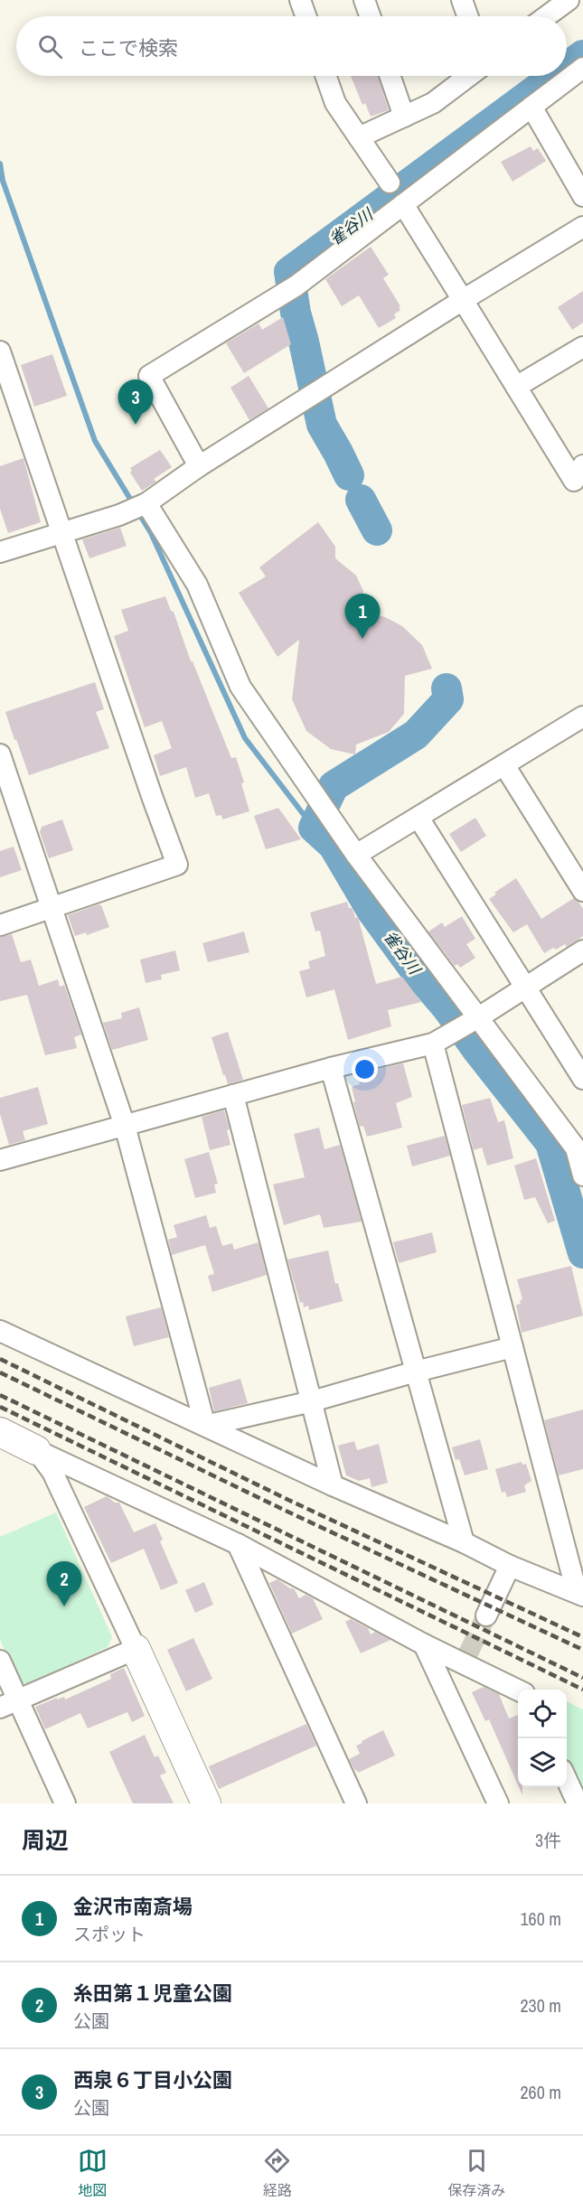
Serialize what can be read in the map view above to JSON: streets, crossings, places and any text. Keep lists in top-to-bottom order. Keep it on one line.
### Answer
{"water":["雀谷川"],"page":{"search":"ここで検索","pins":["3","1","2"],"heading":["周辺","3件"],"list":[{"mark":"1","name":"金沢市南斎場","note":"スポット","value":"160 m"},{"mark":"2","name":"糸田第１児童公園","note":"公園","value":"230 m"},{"mark":"3","name":"西泉６丁目小公園","note":"公園","value":"260 m"}],"nav":["地図","経路","保存済み"]}}
